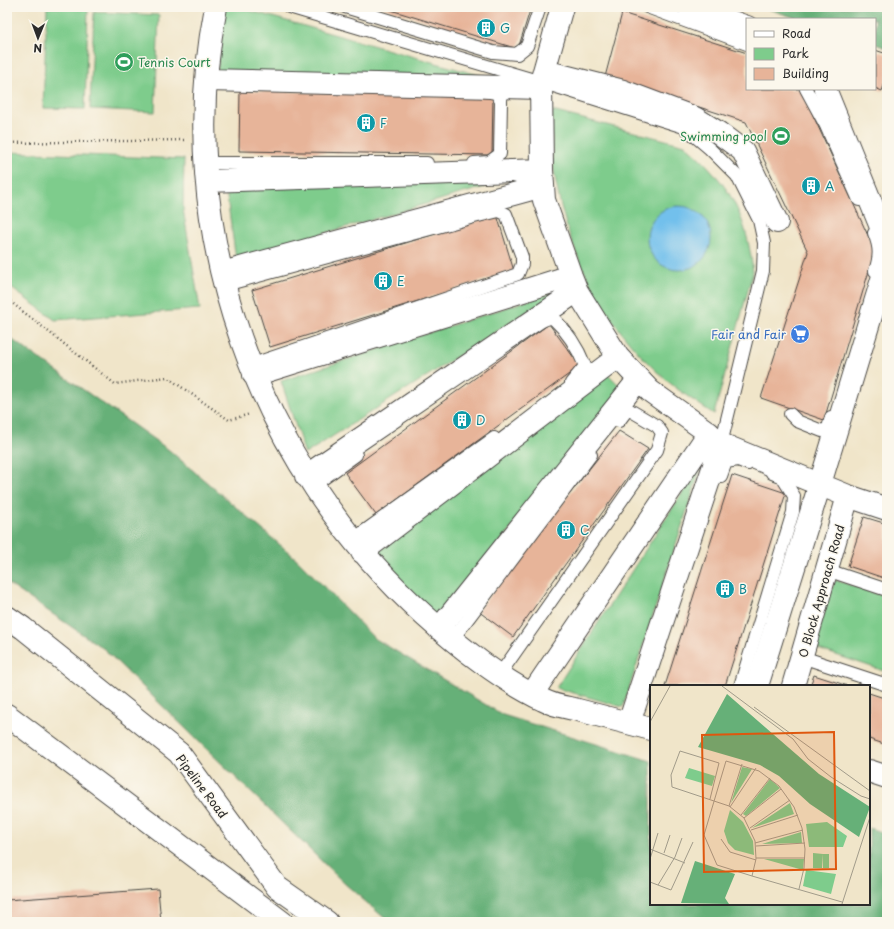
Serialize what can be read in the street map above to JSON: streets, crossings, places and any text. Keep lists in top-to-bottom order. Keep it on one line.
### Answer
{"streets":{"street":["O Block Approach Road","Pipeline Road"]},"places":{"building":["G","F","A","E","D","C","B"],"sports":["Tennis Court","Swimming pool"],"supermarket":["Fair and Fair"]},"legend":["Road","Park","Building"],"north":"bottom"}
